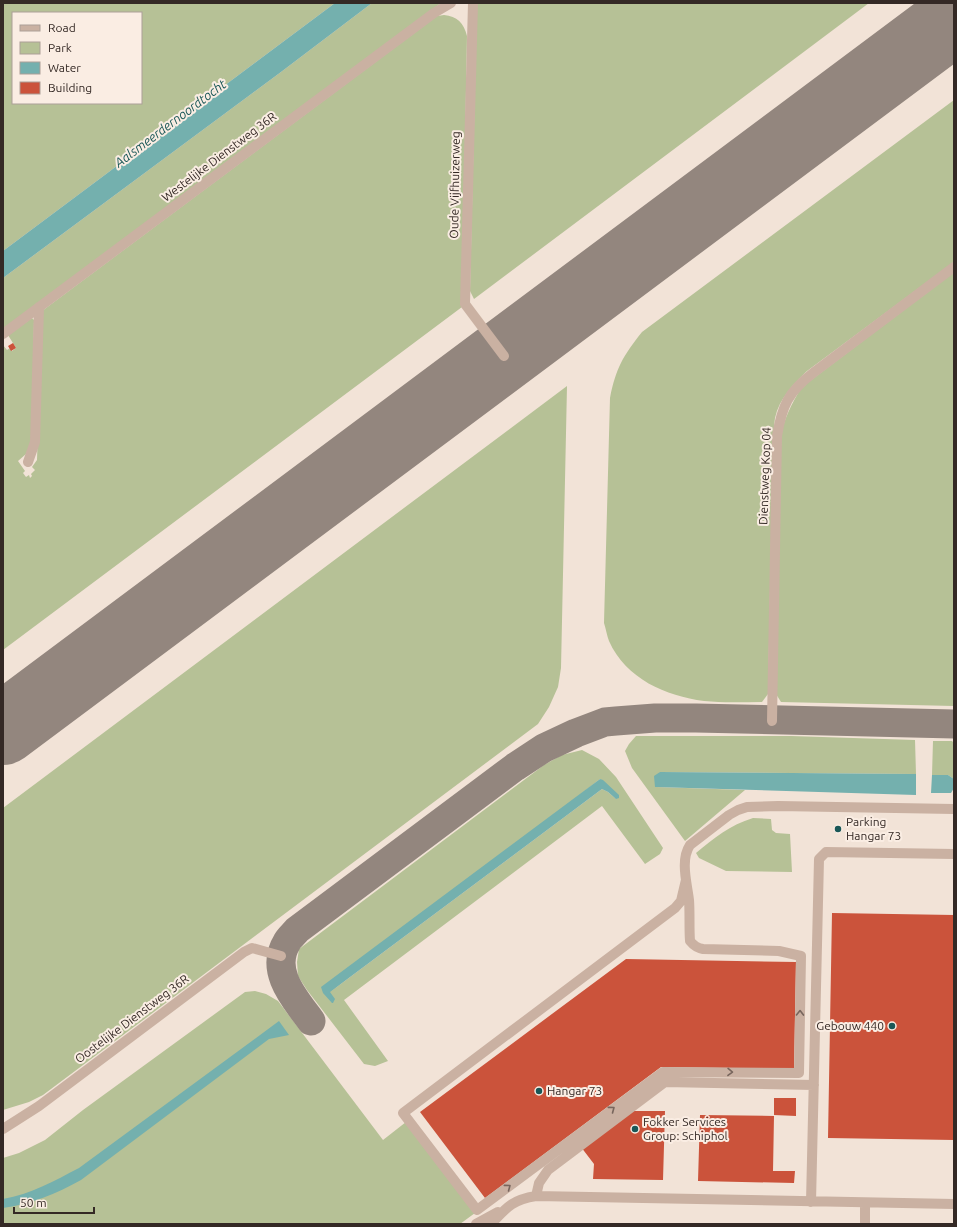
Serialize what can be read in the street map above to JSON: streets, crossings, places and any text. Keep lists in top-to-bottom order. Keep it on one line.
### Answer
{"streets":{"lane":["Westelijke Dienstweg 36R","Oude Vijfhuizerweg","Dienstweg Kop 04","Oostelijke Dienstweg 36R"]},"water":["Aalsmeerdernoordtocht"],"places":["Parking Hangar 73","Gebouw 440","Hangar 73","Fokker Services Group: Schiphol"],"legend":["Road","Park","Water","Building"],"scale_bar":"50 m"}
